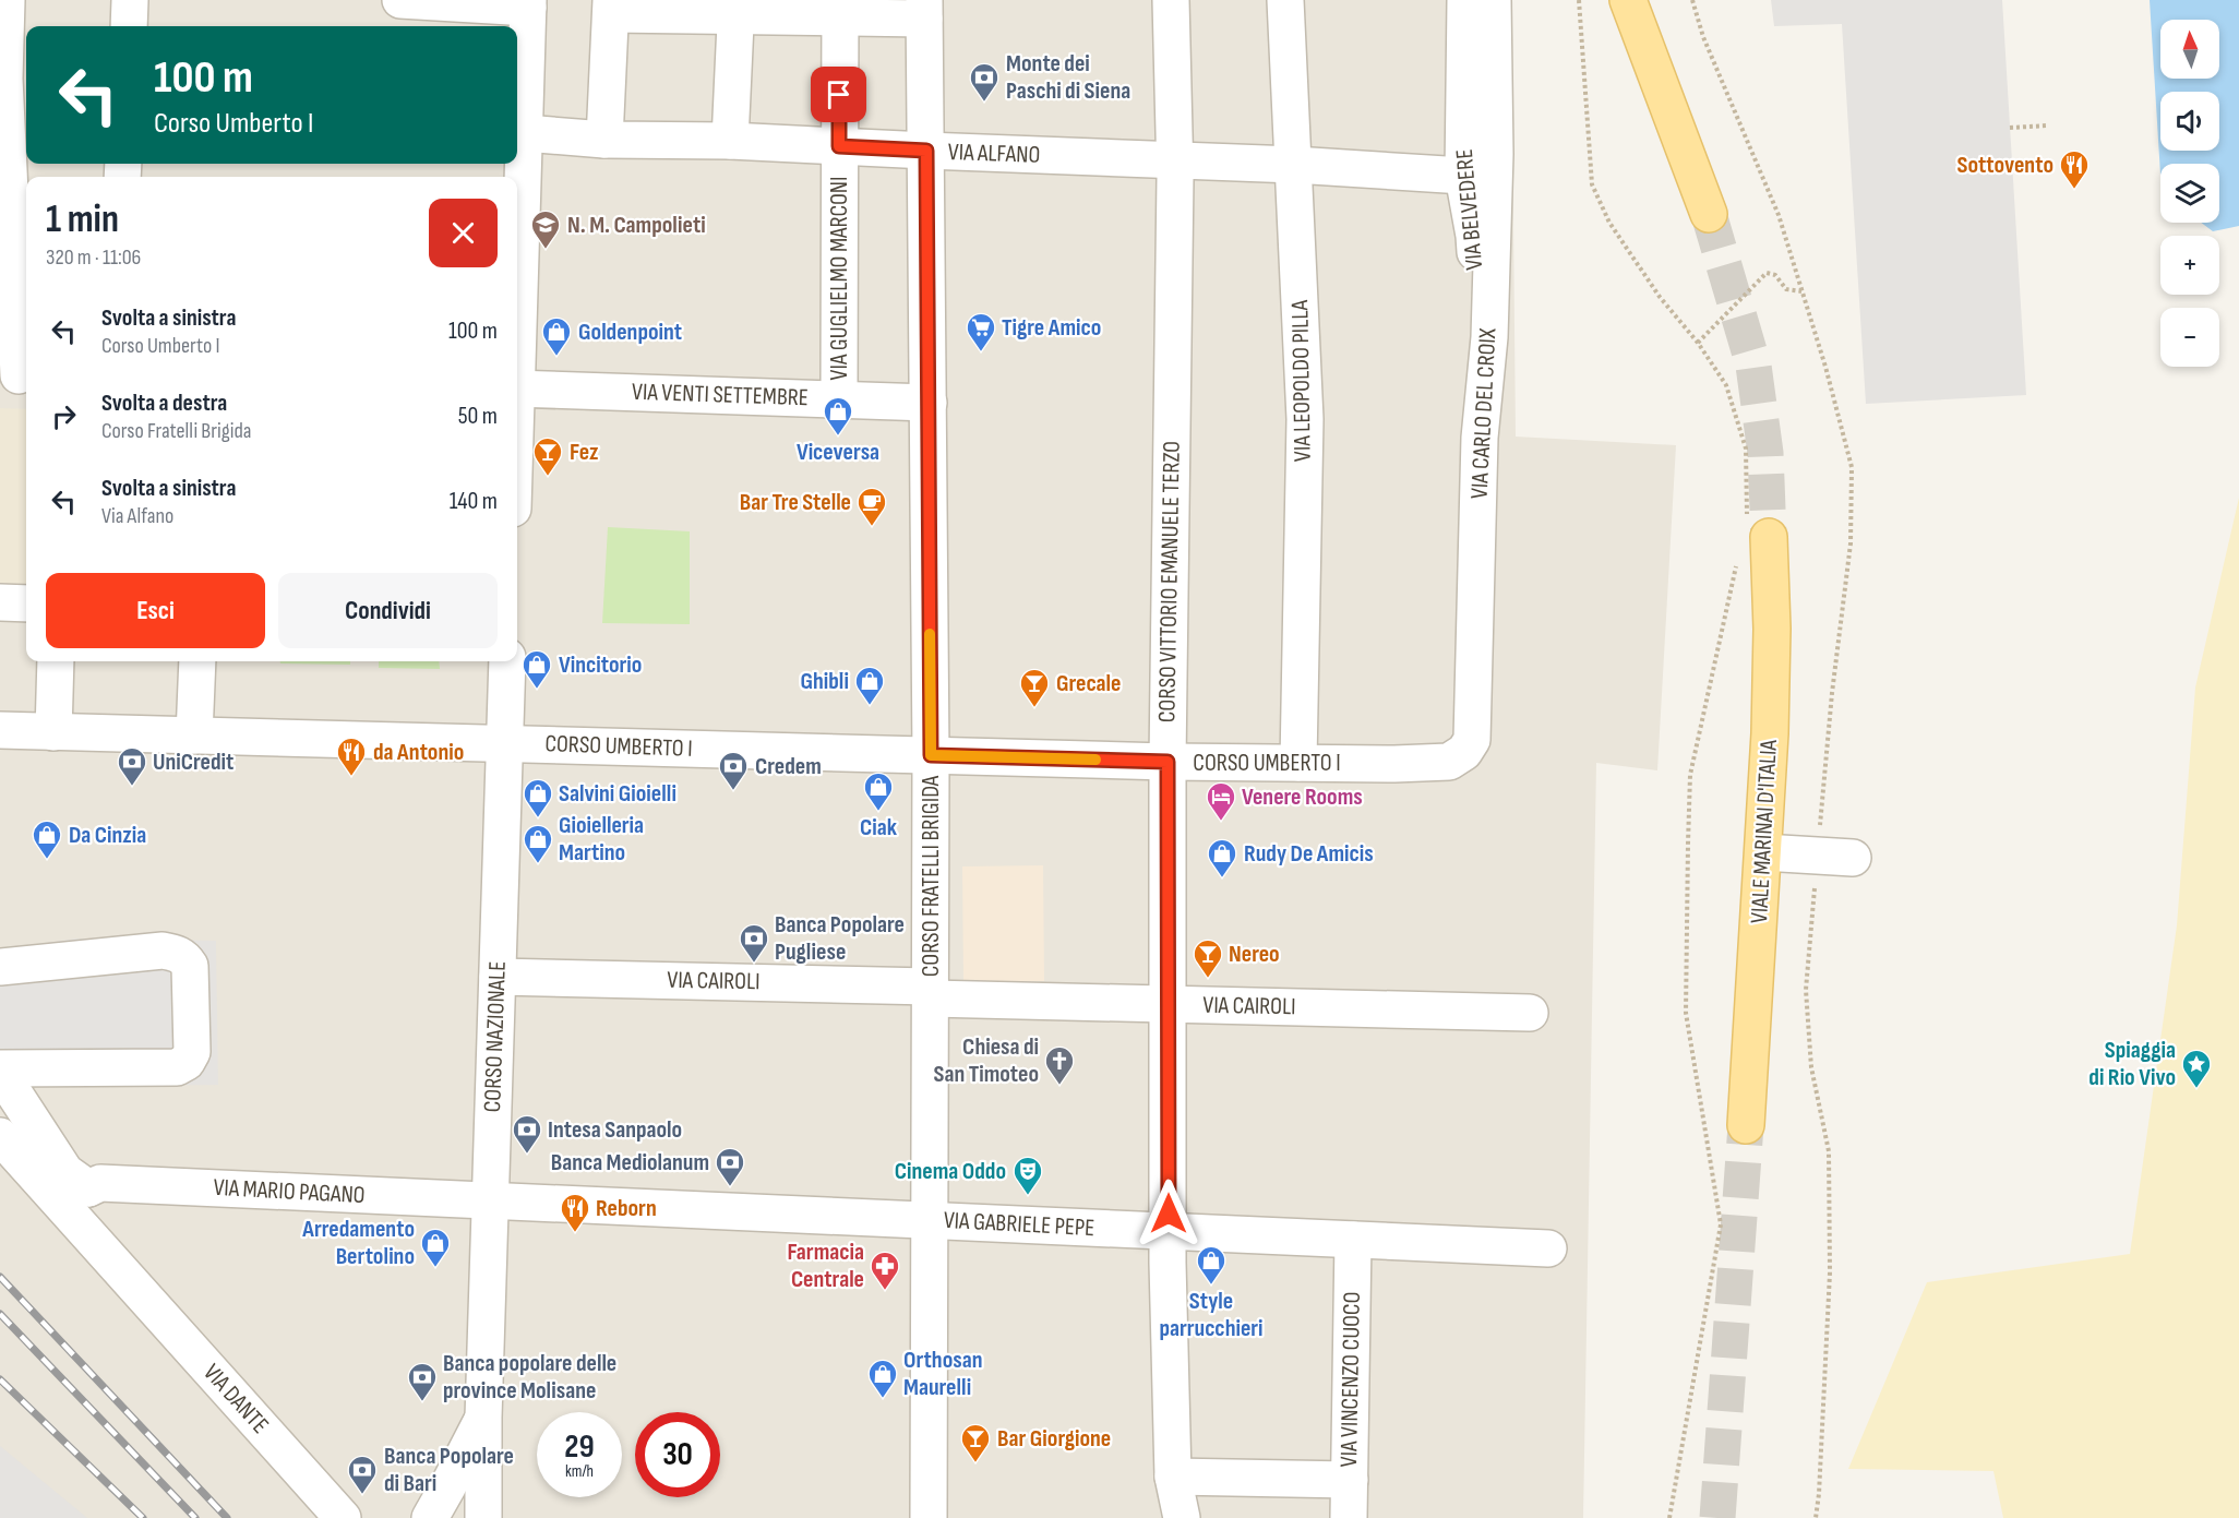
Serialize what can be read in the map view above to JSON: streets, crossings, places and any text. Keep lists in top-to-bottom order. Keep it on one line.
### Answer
{"streets":{"main road":["VIALE MARINAI D'ITALIA"],"street":["VIA ALFANO","VIA BELVEDERE","VIA GUGLIELMO MARCONI","VIA LEOPOLDO PILLA","VIA VENTI SETTEMBRE","VIA CARLO DEL CROIX","CORSO VITTORIO EMANUELE TERZO","CORSO UMBERTO I","CORSO FRATELLI BRIGIDA","VIA CAIROLI","CORSO NAZIONALE","VIA MARIO PAGANO","VIA GABRIELE PEPE","VIA VINCENZO CUOCO","VIA DANTE"]},"crossings":[["VIA ALFANO","VIA BELVEDERE"],["VIA ALFANO","VIA GUGLIELMO MARCONI"],["VIA ALFANO","VIA LEOPOLDO PILLA"],["VIA ALFANO","CORSO VITTORIO EMANUELE TERZO"],["VIA ALFANO","CORSO FRATELLI BRIGIDA"],["VIA BELVEDERE","VIA CARLO DEL CROIX"],["VIA GUGLIELMO MARCONI","VIA VENTI SETTEMBRE"],["VIA LEOPOLDO PILLA","CORSO UMBERTO I"],["VIA VENTI SETTEMBRE","CORSO FRATELLI BRIGIDA"],["VIA CARLO DEL CROIX","CORSO UMBERTO I"],["CORSO VITTORIO EMANUELE TERZO","CORSO UMBERTO I"],["CORSO VITTORIO EMANUELE TERZO","VIA CAIROLI"],["CORSO VITTORIO EMANUELE TERZO","VIA GABRIELE PEPE"],["CORSO UMBERTO I","CORSO FRATELLI BRIGIDA"],["CORSO UMBERTO I","CORSO NAZIONALE"],["CORSO FRATELLI BRIGIDA","VIA CAIROLI"],["CORSO FRATELLI BRIGIDA","VIA GABRIELE PEPE"],["VIA CAIROLI","CORSO NAZIONALE"],["CORSO NAZIONALE","VIA MARIO PAGANO"],["CORSO NAZIONALE","VIA GABRIELE PEPE"],["VIA MARIO PAGANO","VIA GABRIELE PEPE"],["VIA MARIO PAGANO","VIA DANTE"],["VIA GABRIELE PEPE","VIA VINCENZO CUOCO"]],"places":{"bank":["Monte dei Paschi di Siena","UniCredit","Credem","Banca Popolare Pugliese","Intesa Sanpaolo","Banca Mediolanum","Banca popolare delle province Molisane","Banca Popolare di Bari"],"restaurant":["Sottovento","da Antonio","Reborn"],"school or university":["N. M. Campolieti"],"supermarket":["Tigre Amico"],"shop":["Goldenpoint","Viceversa","Vincitorio","Ghibli","Ciak","Salvini Gioielli","Da Cinzia","Gioielleria Martino","Rudy De Amicis","Arredamento Bertolino","Style parrucchieri","Orthosan Maurelli"],"bar":["Fez","Grecale","Nereo","Bar Giorgione"],"cafe":["Bar Tre Stelle"],"hotel":["Venere Rooms"],"church":["Chiesa di San Timoteo"],"place":["Spiaggia di Rio Vivo"],"theatre":["Cinema Oddo"],"pharmacy":["Farmacia Centrale"]},"north":"top","page":{"map_buttons":["+","−"],"turn":["100 m","Corso Umberto I"],"heading":["1 min","320 m · 11:06"],"list":[{"name":"Svolta a sinistra","note":"Corso Umberto I","value":"100 m"},{"name":"Svolta a destra","note":"Corso Fratelli Brigida","value":"50 m"},{"name":"Svolta a sinistra","note":"Via Alfano","value":"140 m"}],"buttons":["Esci","Condividi"],"speed":"29 km/h","limit":"30"}}
